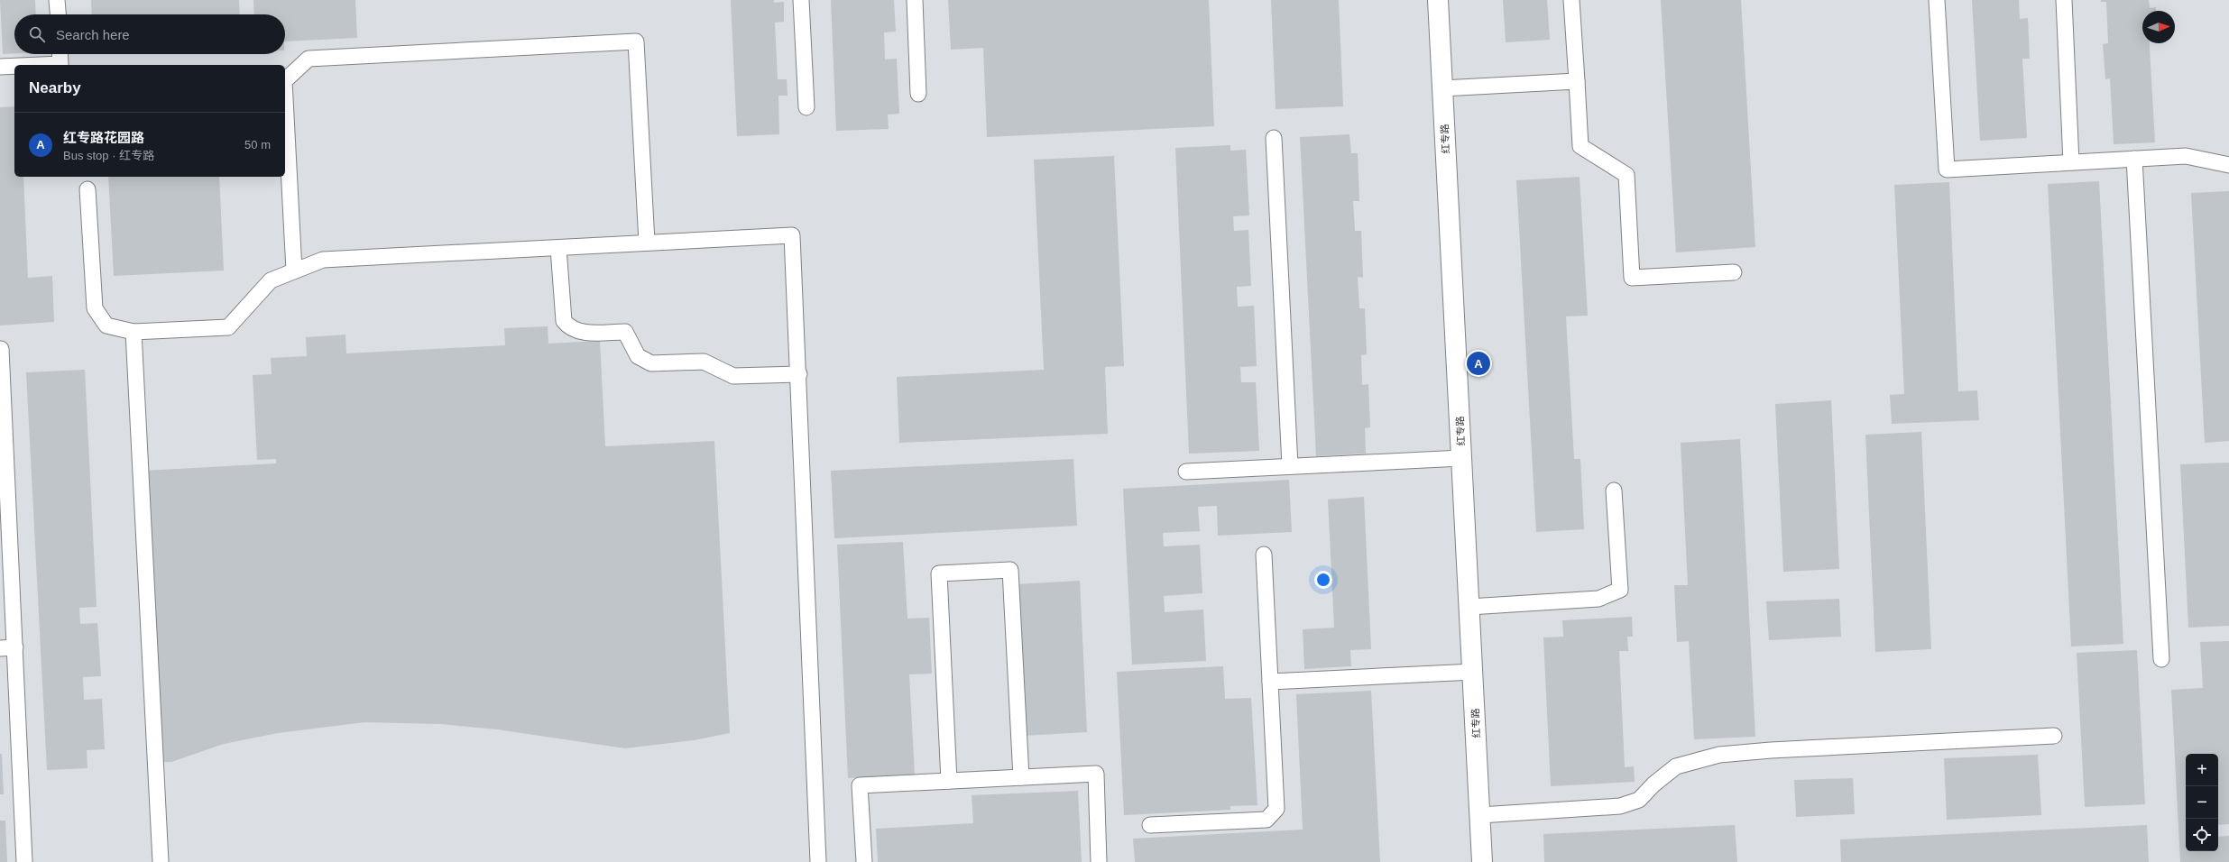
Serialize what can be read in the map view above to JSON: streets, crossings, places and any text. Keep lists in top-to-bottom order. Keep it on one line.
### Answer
{"streets":{"street":["红专路"]},"north":"right","page":{"search":"Search here","heading":"Nearby","list":[{"mark":"A","name":"红专路花园路","note":"Bus stop · 红专路","value":"50 m"}],"pins":"A","map_buttons":["+","−"]}}
